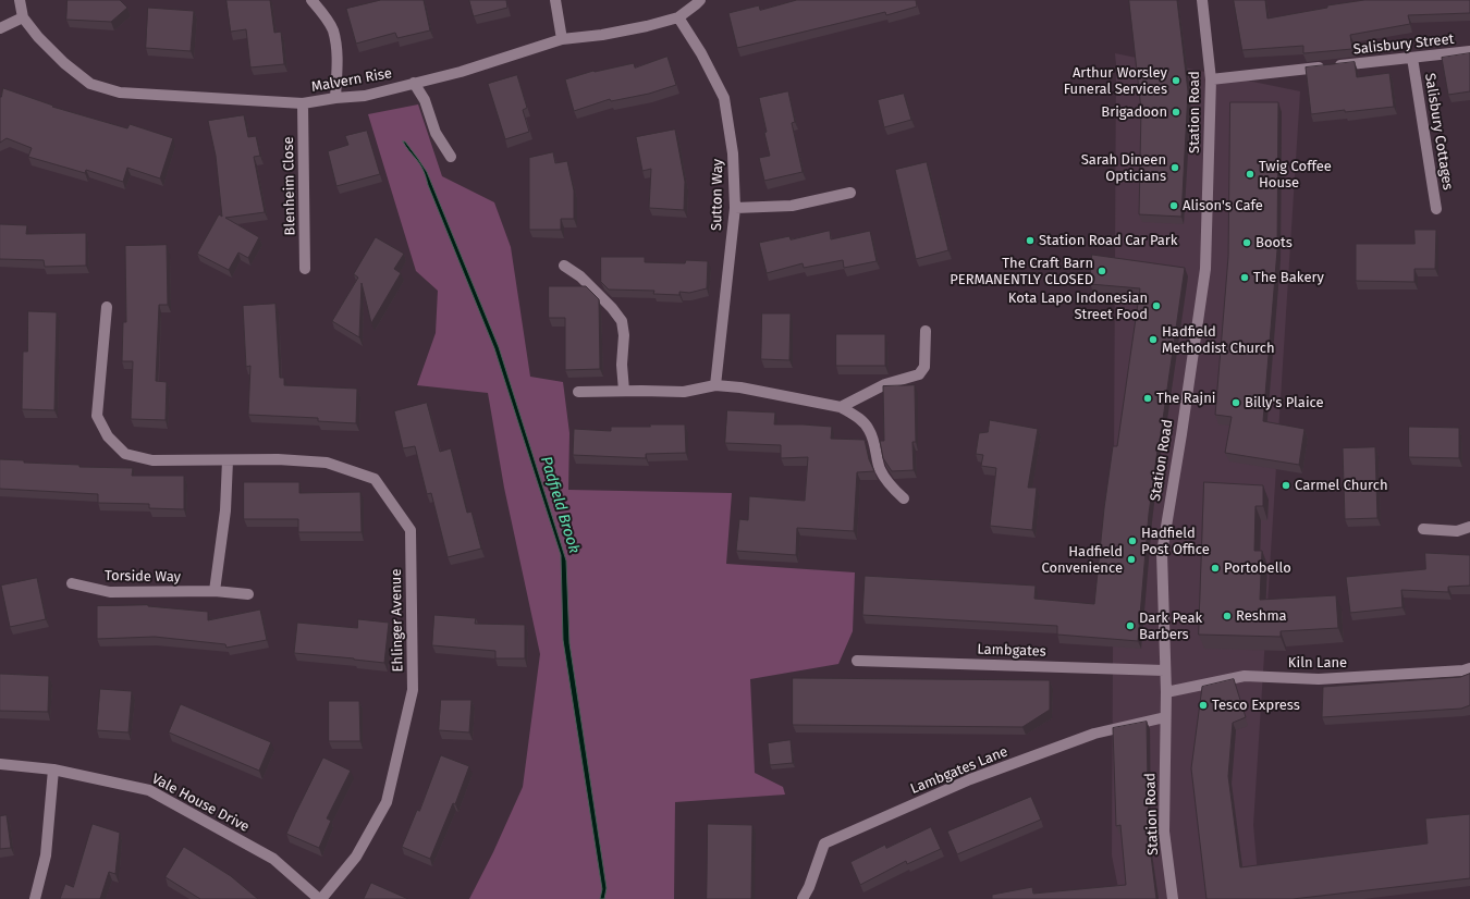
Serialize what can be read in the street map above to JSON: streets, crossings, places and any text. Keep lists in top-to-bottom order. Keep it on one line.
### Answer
{"streets":{"street":["Salisbury Street","Malvern Rise","Station Road","Salisbury Cottages","Blenheim Close","Sutton Way","Torside Way","Ehlinger Avenue","Lambgates","Kiln Lane","Lambgates Lane","Vale House Drive"]},"crossings":[["Salisbury Street","Station Road"],["Salisbury Street","Salisbury Cottages"],["Malvern Rise","Blenheim Close"],["Malvern Rise","Sutton Way"],["Station Road","Lambgates"],["Station Road","Kiln Lane"],["Station Road","Lambgates Lane"],["Ehlinger Avenue","Vale House Drive"]],"water":["Padfield Brook"],"places":["Arthur Worsley Funeral Services","Brigadoon","Sarah Dineen Opticians","Twig Coffee House","Alison's Cafe","Station Road Car Park","Boots","The Craft Barn PERMANENTLY CLOSED","The Bakery","Kota Lapo Indonesian Street Food","Hadfield Methodist Church","The Rajni","Billy's Plaice","Carmel Church","Hadfield Post Office","Hadfield Convenience","Portobello","Reshma","Dark Peak Barbers","Tesco Express"]}
